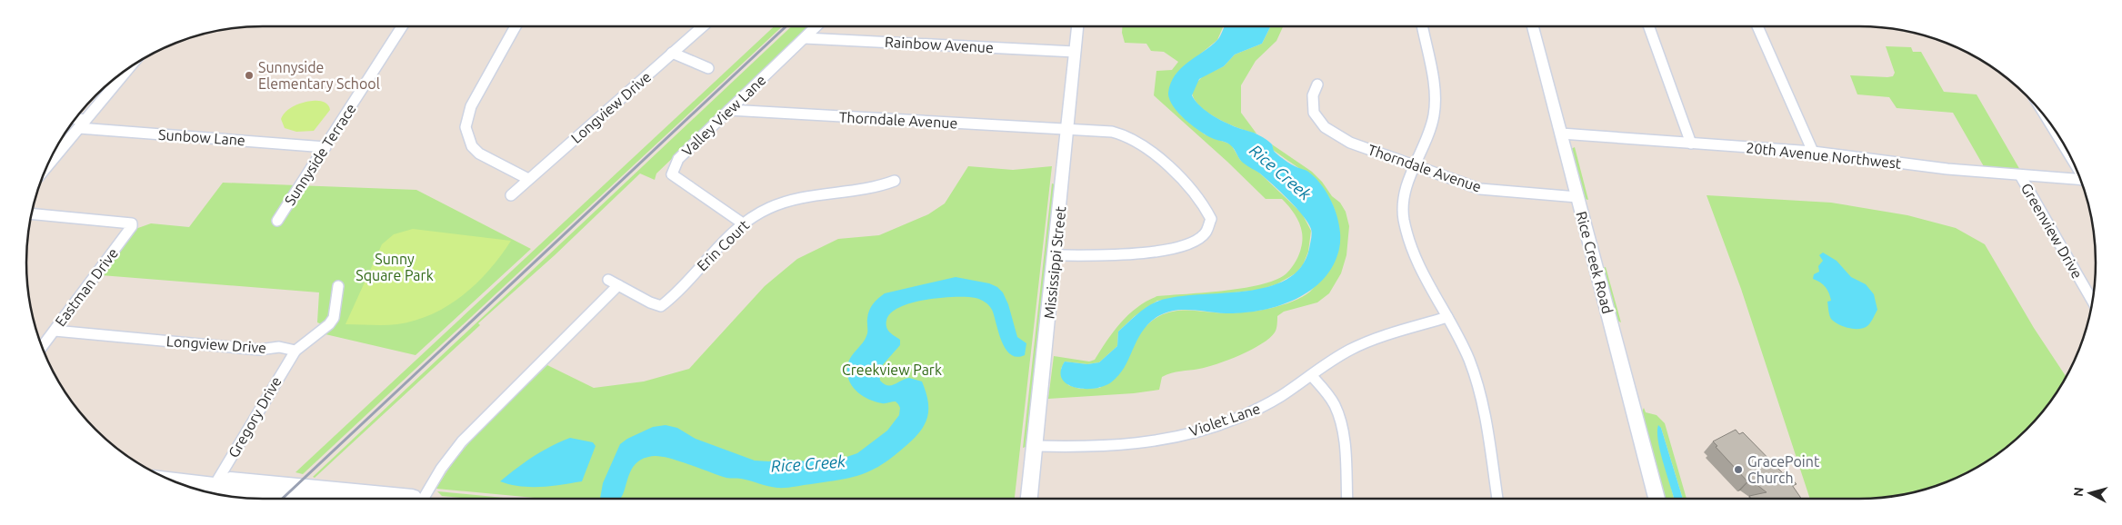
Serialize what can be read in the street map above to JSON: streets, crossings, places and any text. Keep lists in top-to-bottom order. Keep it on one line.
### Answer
{"streets":{"street":["Rainbow Avenue","Longview Drive","Valley View Lane","Thorndale Avenue","Sunbow Lane","Sunnyside Terrace","20th Avenue Northwest","Greenview Drive","Erin Court","Mississippi Street","Rice Creek Road","Eastman Drive","Gregory Drive","Violet Lane"]},"crossings":[["Rainbow Avenue","Valley View Lane"],["Rainbow Avenue","Mississippi Street"],["Longview Drive","Eastman Drive"],["Longview Drive","Gregory Drive"],["Valley View Lane","Thorndale Avenue"],["Valley View Lane","Erin Court"],["Thorndale Avenue","Mississippi Street"],["Thorndale Avenue","Rice Creek Road"],["Sunbow Lane","Sunnyside Terrace"],["20th Avenue Northwest","Greenview Drive"],["20th Avenue Northwest","Rice Creek Road"],["Mississippi Street","Violet Lane"]],"water":["Rice Creek"],"parks":["Sunny Square Park","Creekview Park"],"places":["Sunnyside Elementary School","GracePoint Church"],"north":"left"}
